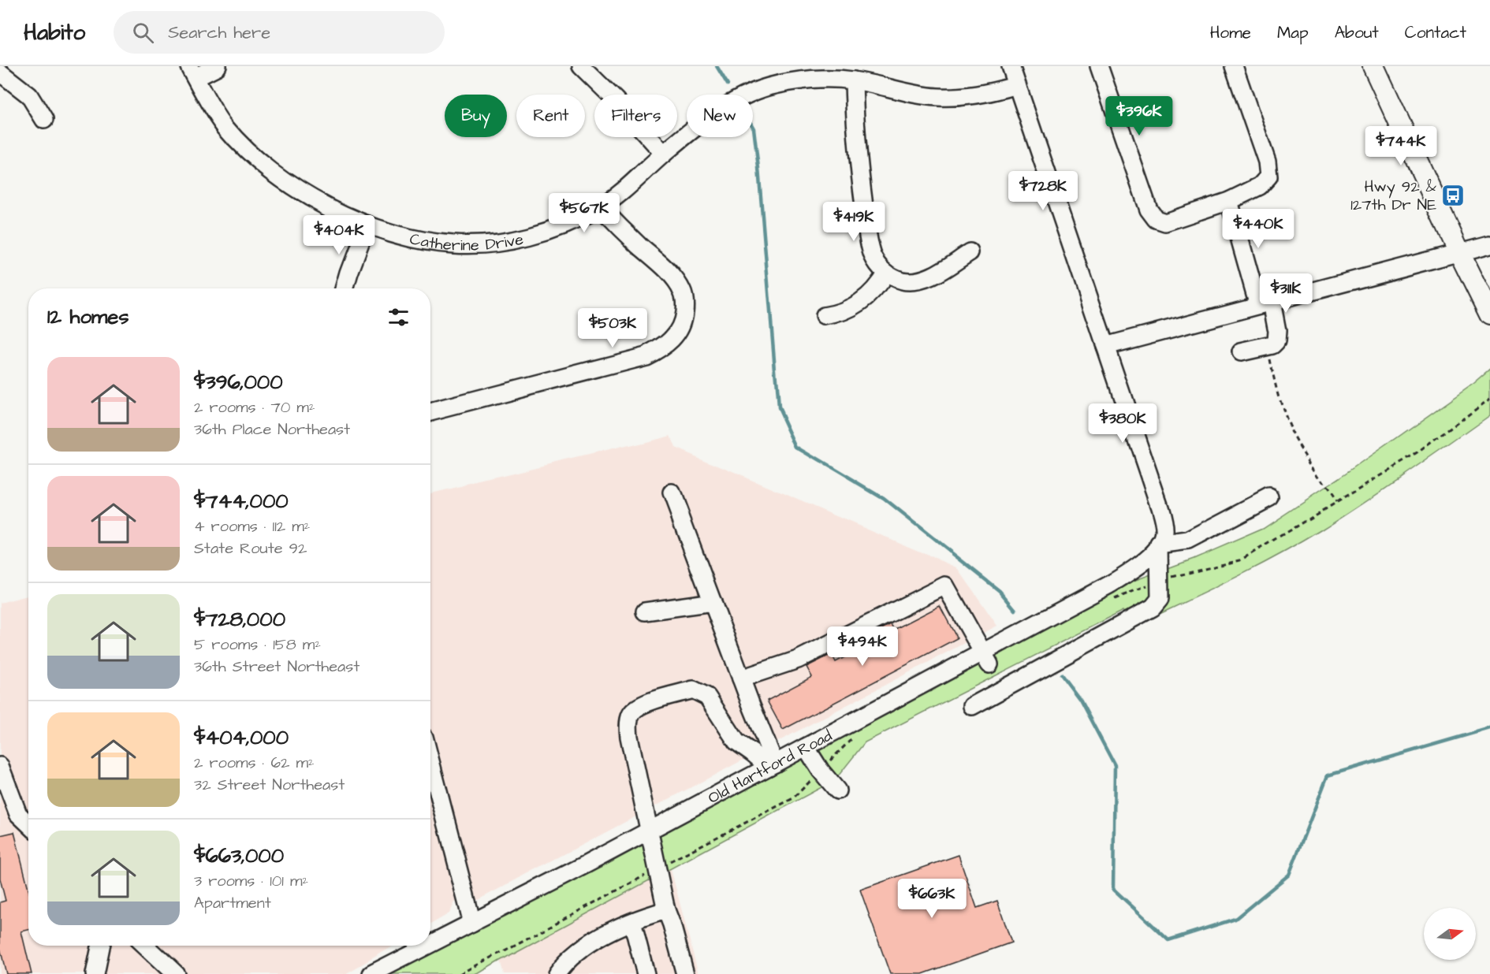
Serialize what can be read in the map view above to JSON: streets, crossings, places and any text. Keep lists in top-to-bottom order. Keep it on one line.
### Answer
{"streets":{"street":["Catherine Drive","Old Hartford Road"]},"places":{"bus stop":["Hwy 92 & 127th Dr NE"]},"north":"right","page":{"header":"Habito","search":"Search here","nav":["Home","Map","About","Contact"],"chip":["Buy","Rent","Filters","New"],"price":["$396K","$744K","$728K","$567K","$419K","$440K","$404K","$311K","$503K","$380K","$494K","$663K"],"heading":"12 homes","list":[{"name":"$396,000","note":"2 rooms · 70 m² · 36th Place Northeast"},{"name":"$744,000","note":"4 rooms · 112 m² · State Route 92"},{"name":"$728,000","note":"5 rooms · 158 m² · 36th Street Northeast"},{"name":"$404,000","note":"2 rooms · 62 m² · 32 Street Northeast"},{"name":"$663,000","note":"3 rooms · 101 m² · Apartment"}]}}
